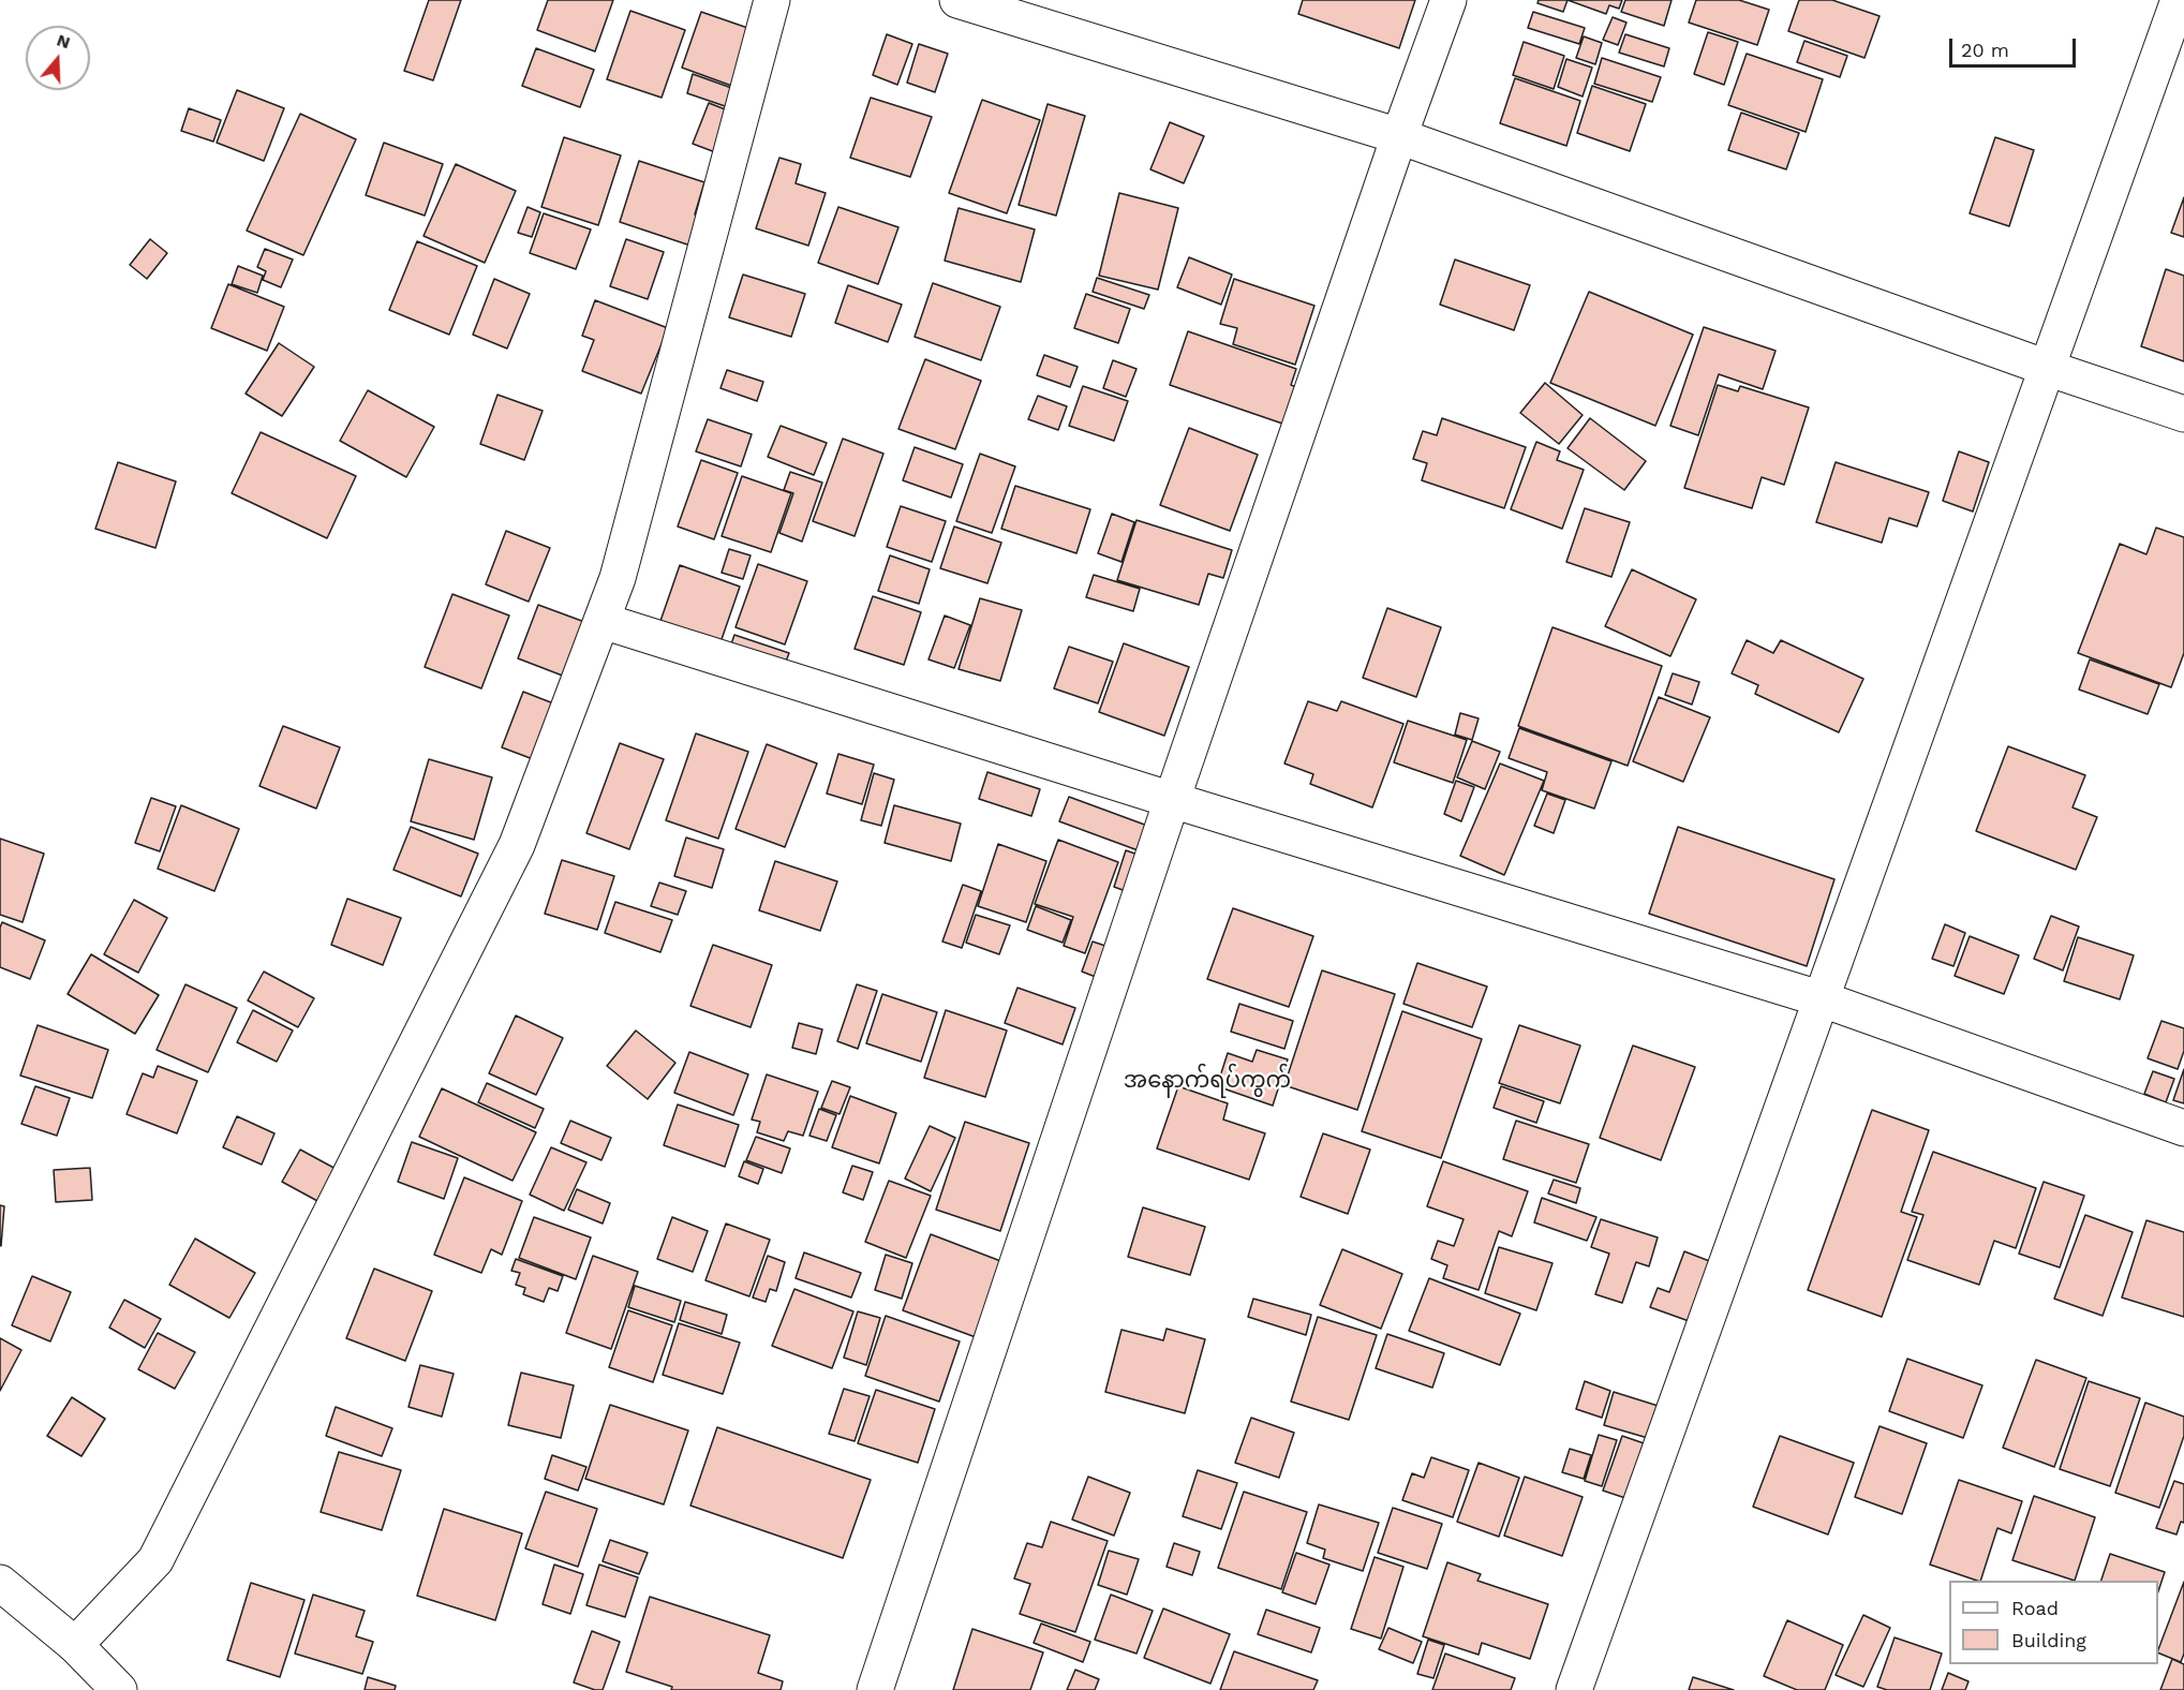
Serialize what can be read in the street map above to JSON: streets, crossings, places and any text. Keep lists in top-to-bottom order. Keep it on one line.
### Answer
{"districts":["အနောက်ရပ်ကွက်"],"legend":["Road","Building"],"scale_bar":"20 m","north":"top"}
